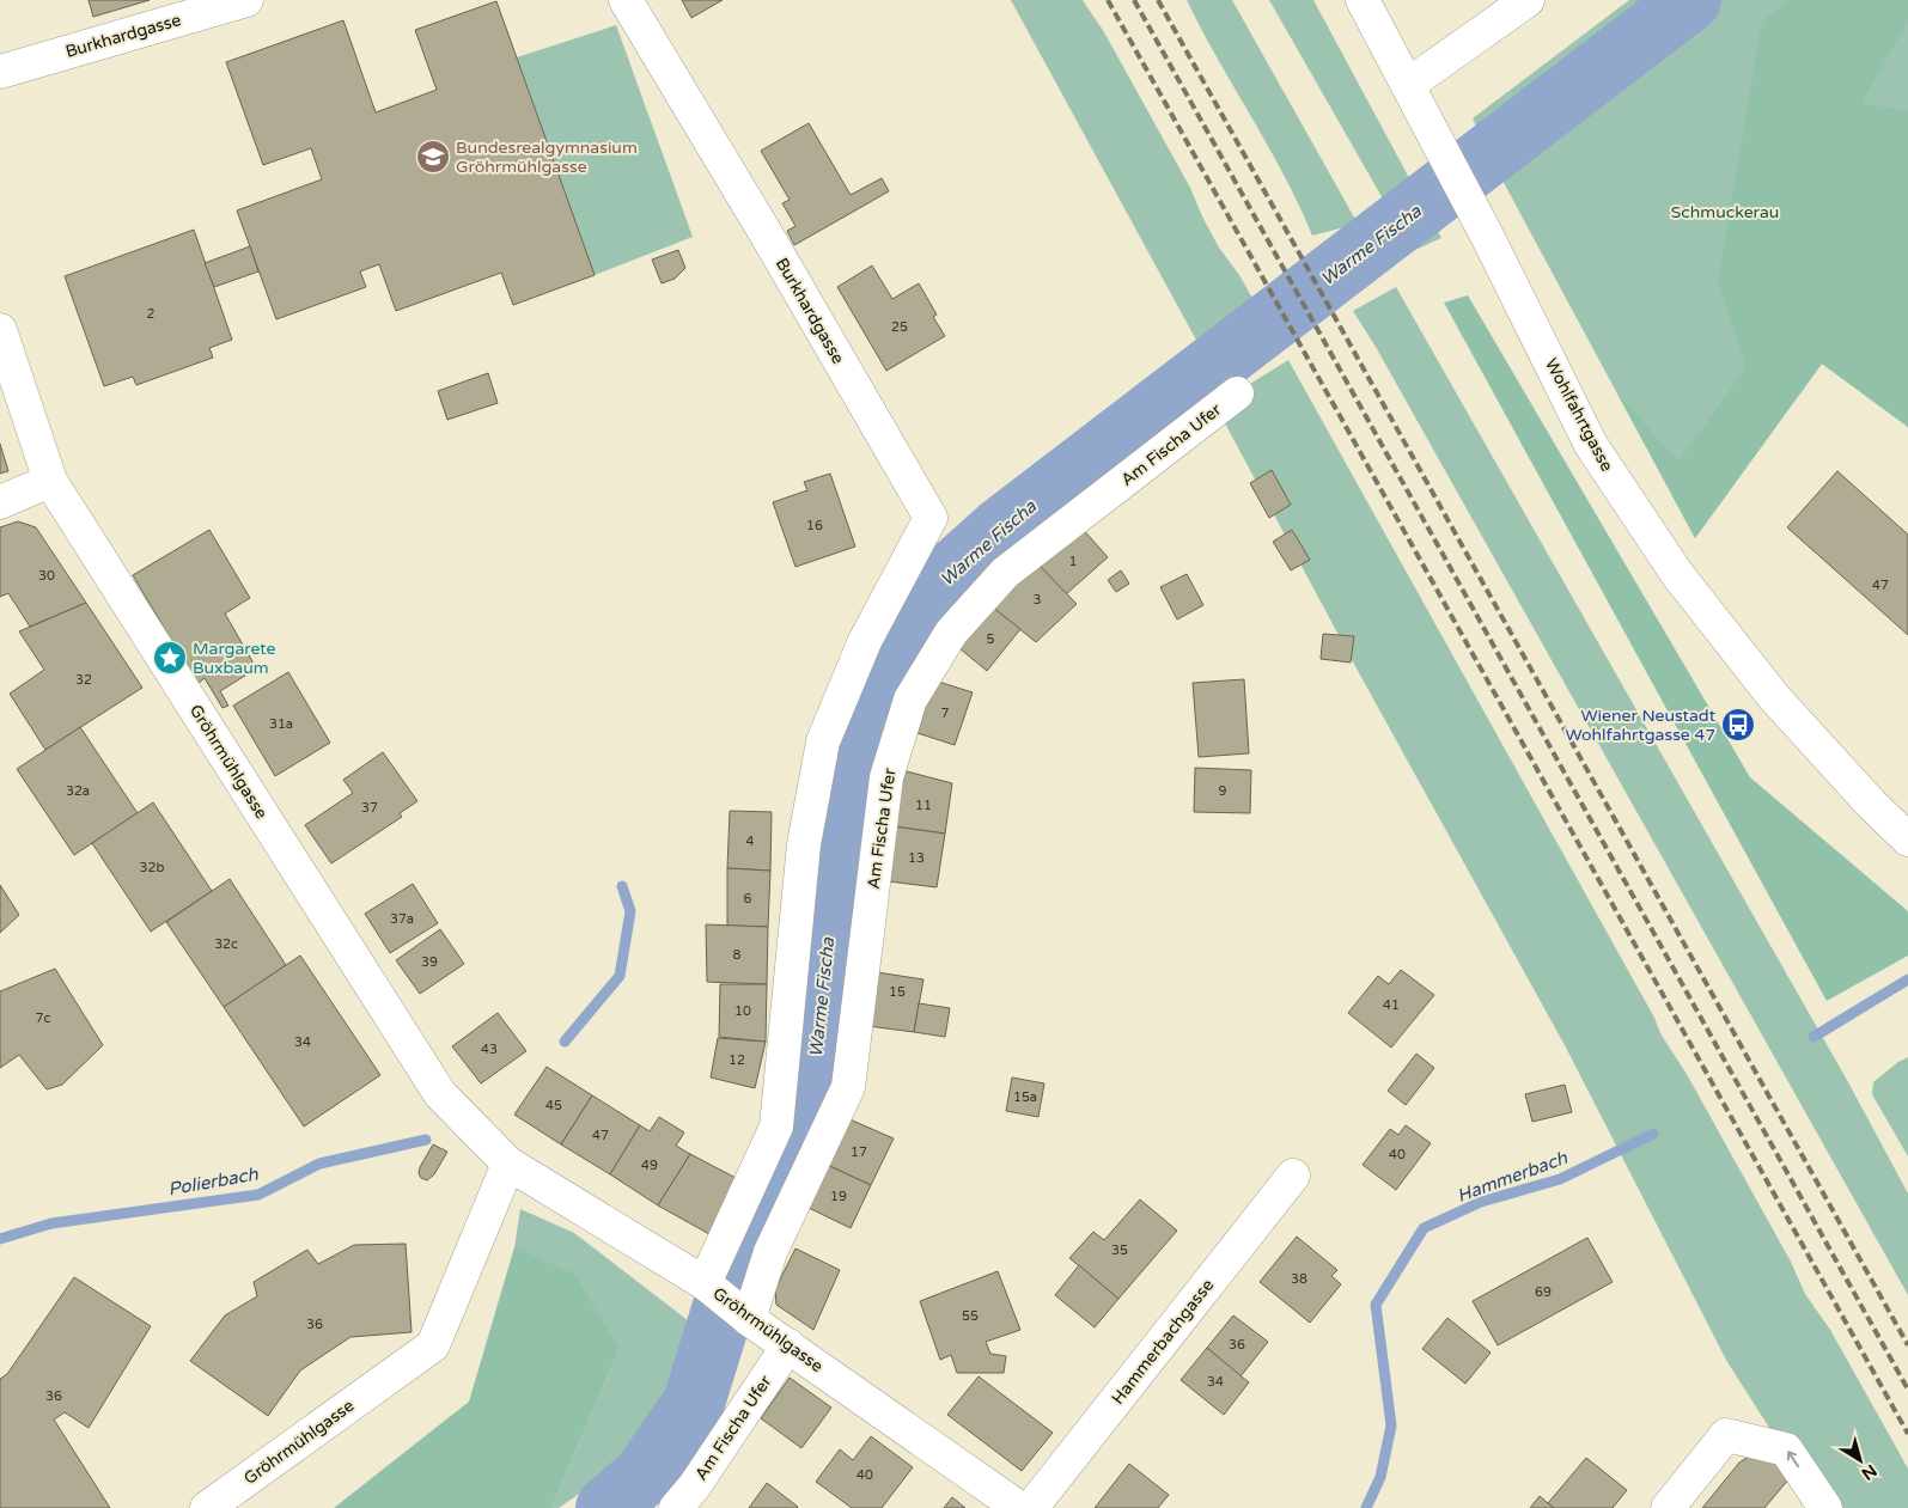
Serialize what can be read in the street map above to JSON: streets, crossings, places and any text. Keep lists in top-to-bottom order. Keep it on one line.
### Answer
{"streets":{"street":["Burkhardgasse","Wohlfahrtgasse","Am Fischa Ufer","Gröhrmühlgasse","Hammerbachgasse"]},"crossings":[["Burkhardgasse","Gröhrmühlgasse"],["Am Fischa Ufer","Gröhrmühlgasse"]],"water":["Warme Fischa","Hammerbach","Polierbach"],"parks":["Schmuckerau"],"places":{"school or university":["Bundesrealgymnasium Gröhrmühlgasse"],"place":["Margarete Buxbaum"],"bus stop":["Wiener Neustadt Wohlfahrtgasse 47"]},"house_numbers":["2","25","16","1","30","47","3","5","32","7","31a","32a","9","11","37","4","13","32b","6","37a","32c","8","39","15","41","10","7c","34","43","12","15a","45","47","17","40","49","19","35","38","69","55","36","36","34","36","40"],"north":"bottom right"}
